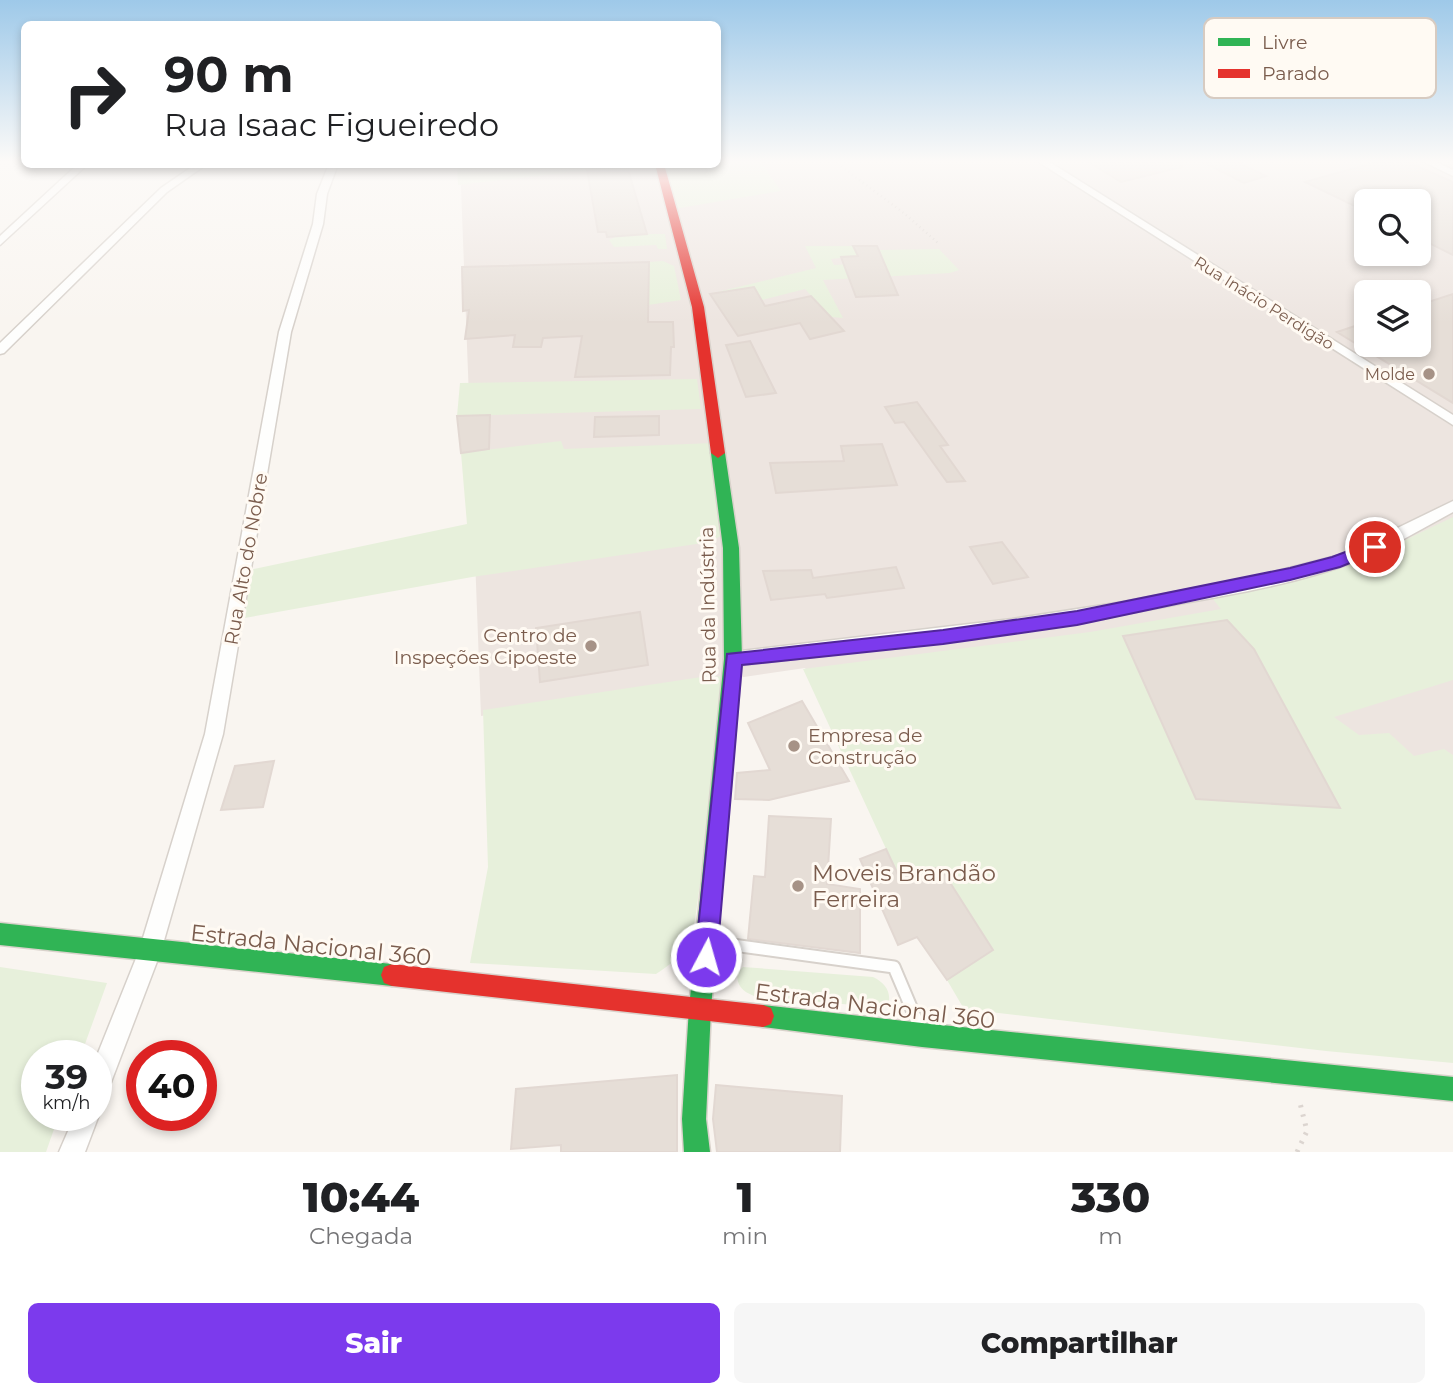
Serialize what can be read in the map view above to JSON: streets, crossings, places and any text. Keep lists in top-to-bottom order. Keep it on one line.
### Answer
{"streets":{"street":["Rua Inácio Perdigão","Rua Alto do Nobre","Rua da Indústria","Estrada Nacional 360"]},"crossings":[["Rua Alto do Nobre","Estrada Nacional 360"],["Rua da Indústria","Estrada Nacional 360"]],"places":["Molde","Centro de Inspeções Cipoeste","Empresa de Construção","Moveis Brandão Ferreira"],"legend":["Livre","Parado"],"page":{"turn":["90 m","Rua Isaac Figueiredo"],"speed":"39 km/h","limit":"40","eta":["10:44","Chegada","1","min","330","m"],"buttons":["Sair","Compartilhar"]}}
